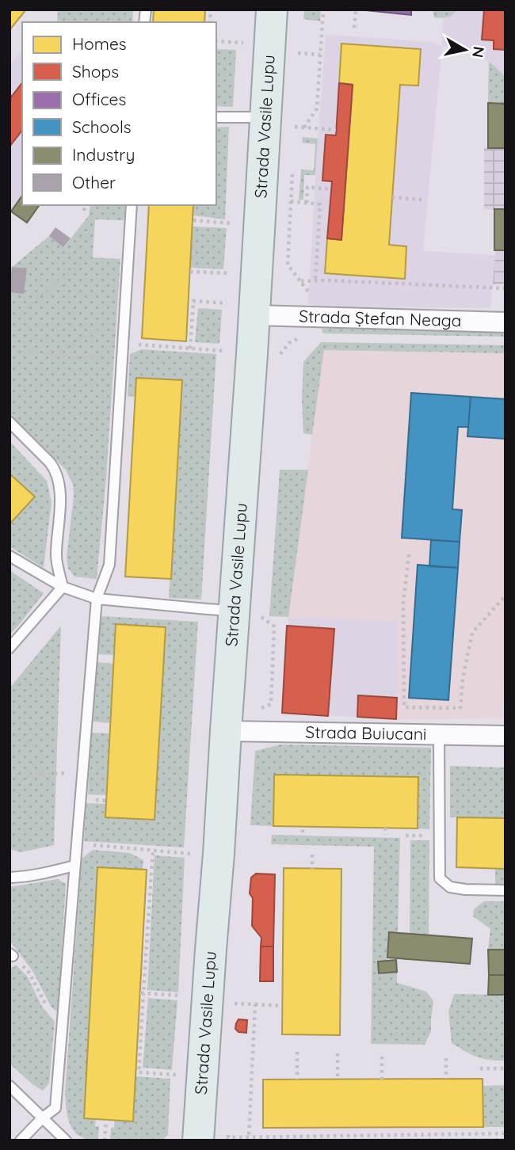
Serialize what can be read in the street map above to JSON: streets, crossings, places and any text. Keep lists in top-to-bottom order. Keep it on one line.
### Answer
{"streets":{"main road":["Strada Vasile Lupu"],"street":["Strada Ștefan Neaga","Strada Buiucani"]},"crossings":[["Strada Vasile Lupu","Strada Ștefan Neaga"],["Strada Vasile Lupu","Strada Buiucani"]],"legend":["Homes","Shops","Offices","Schools","Industry","Other"],"north":"right"}
